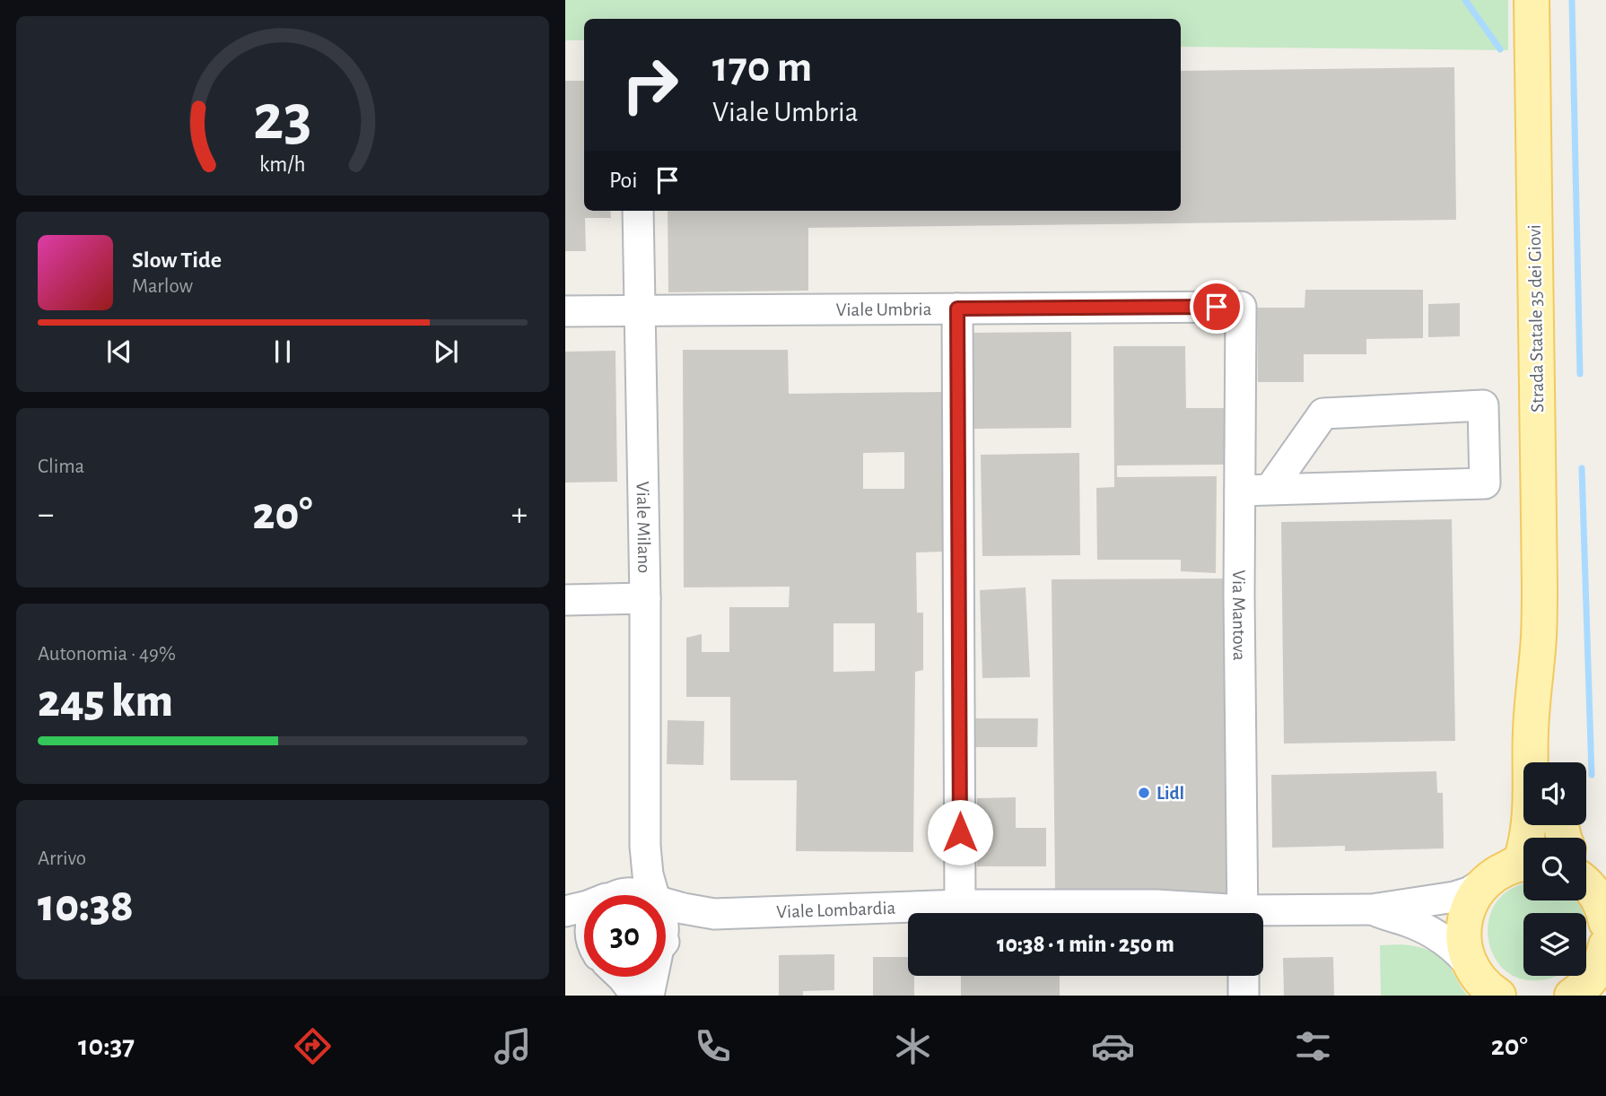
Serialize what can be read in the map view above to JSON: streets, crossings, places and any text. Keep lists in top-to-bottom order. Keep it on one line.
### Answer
{"streets":{"main road":["Strada Statale 35 dei Giovi"],"street":["Viale Umbria","Viale Milano","Via Mantova","Viale Lombardia"]},"crossings":[["Viale Umbria","Viale Milano"],["Viale Umbria","Via Mantova"],["Strada Statale 35 dei Giovi","Viale Lombardia"]],"places":["Lidl"],"page":{"turn":["170 m","Viale Umbria"],"then":"Poi","song":["Slow Tide","Marlow"],"tile":["Clima",["Autonomia · 49%","245 km"],["Arrivo","10:38"]],"heat":["−","20°","+"],"limit":"30","trip":"10:38 · 1 min · 250 m","tabs":["10:37","20°"],"gauge":["23","km/h"]}}
